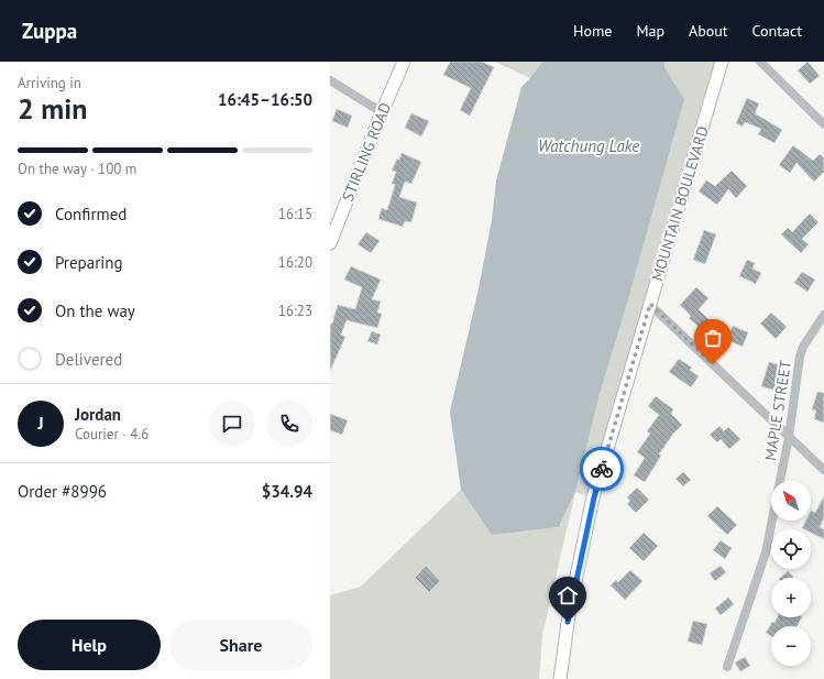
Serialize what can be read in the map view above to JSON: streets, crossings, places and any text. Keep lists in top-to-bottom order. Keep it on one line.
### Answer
{"streets":{"street":["STIRLING ROAD","MOUNTAIN BOULEVARD","MAPLE STREET"]},"water":["Watchung Lake"],"north":"top left","page":{"header":"Zuppa","nav":["Home","Map","About","Contact"],"heading":["2 min","Arriving in","16:45–16:50"],"panel":["Jordan","Courier · 4.6","Order #8996","$34.94"],"bar":"On the way · 100 m","list":[["Confirmed","16:15"],["Preparing","16:20"],["On the way","16:23"],"Delivered"],"round":"J","map_buttons":["+","−"],"buttons":["Help","Share"]}}
